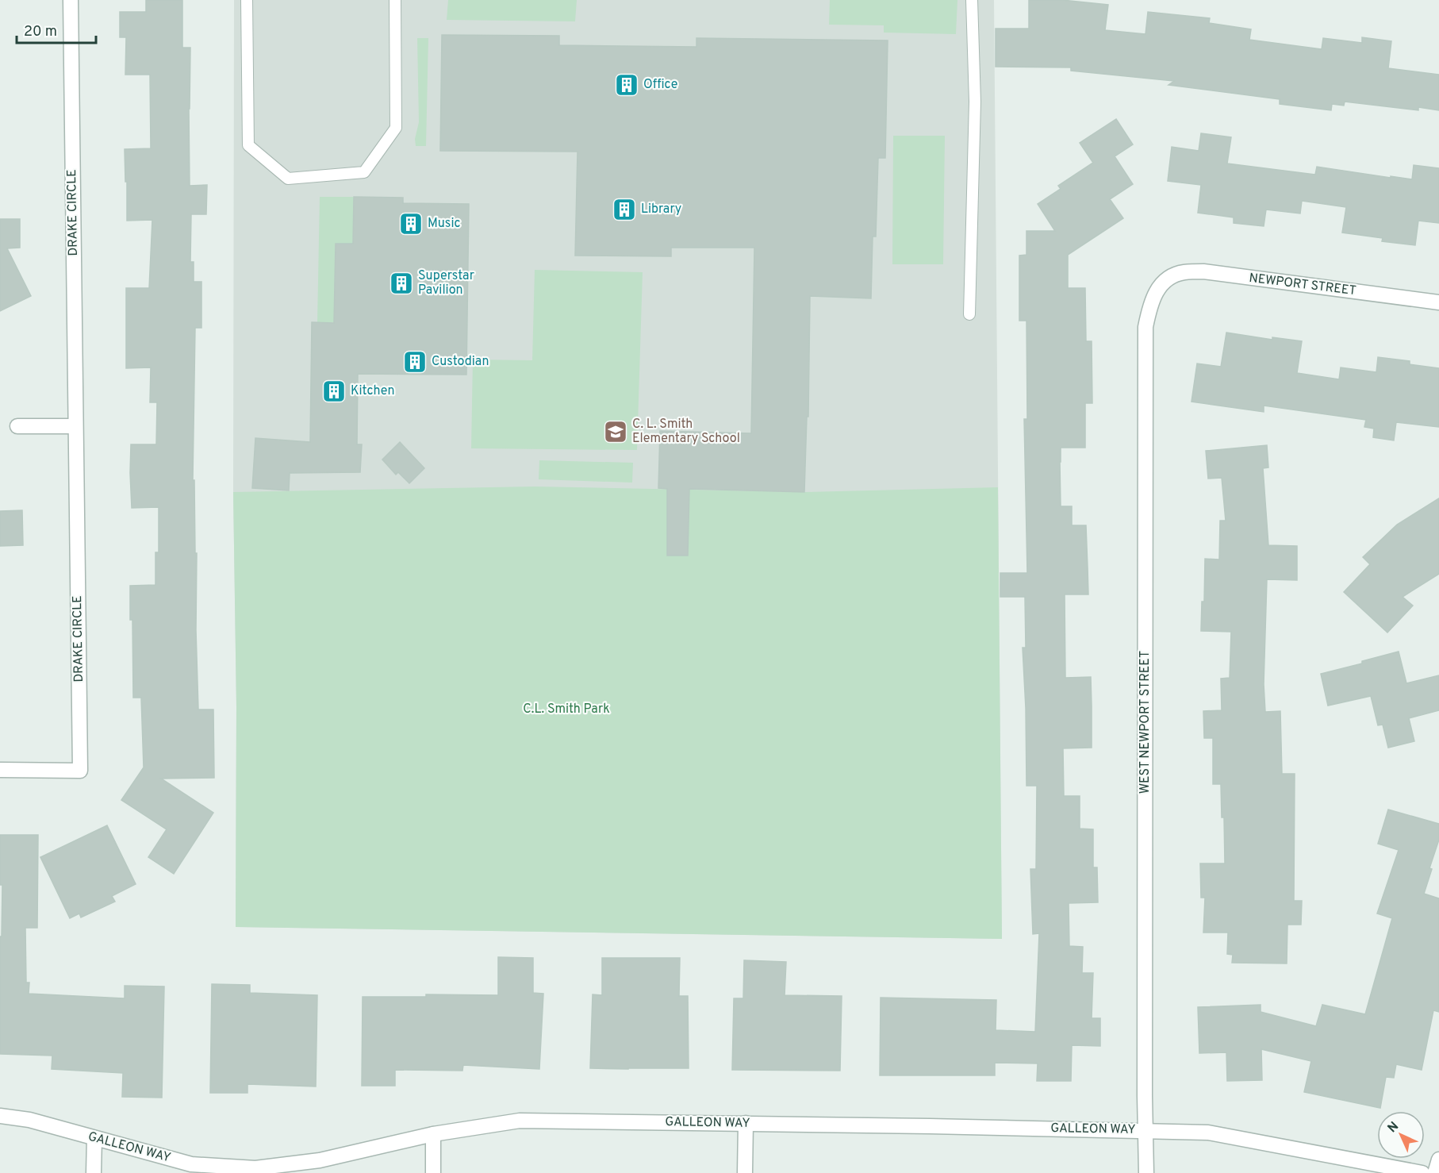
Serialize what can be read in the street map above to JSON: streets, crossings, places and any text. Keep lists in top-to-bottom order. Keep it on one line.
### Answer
{"streets":{"street":["DRAKE CIRCLE","NEWPORT STREET","WEST NEWPORT STREET","GALLEON WAY"]},"crossings":[["NEWPORT STREET","WEST NEWPORT STREET"],["WEST NEWPORT STREET","GALLEON WAY"]],"parks":["C.L. Smith Park"],"places":{"building":["Office","Library","Music","Superstar Pavilion","Custodian","Kitchen"],"school or university":["C. L. Smith Elementary School"]},"scale_bar":"20 m","north":"top left"}
